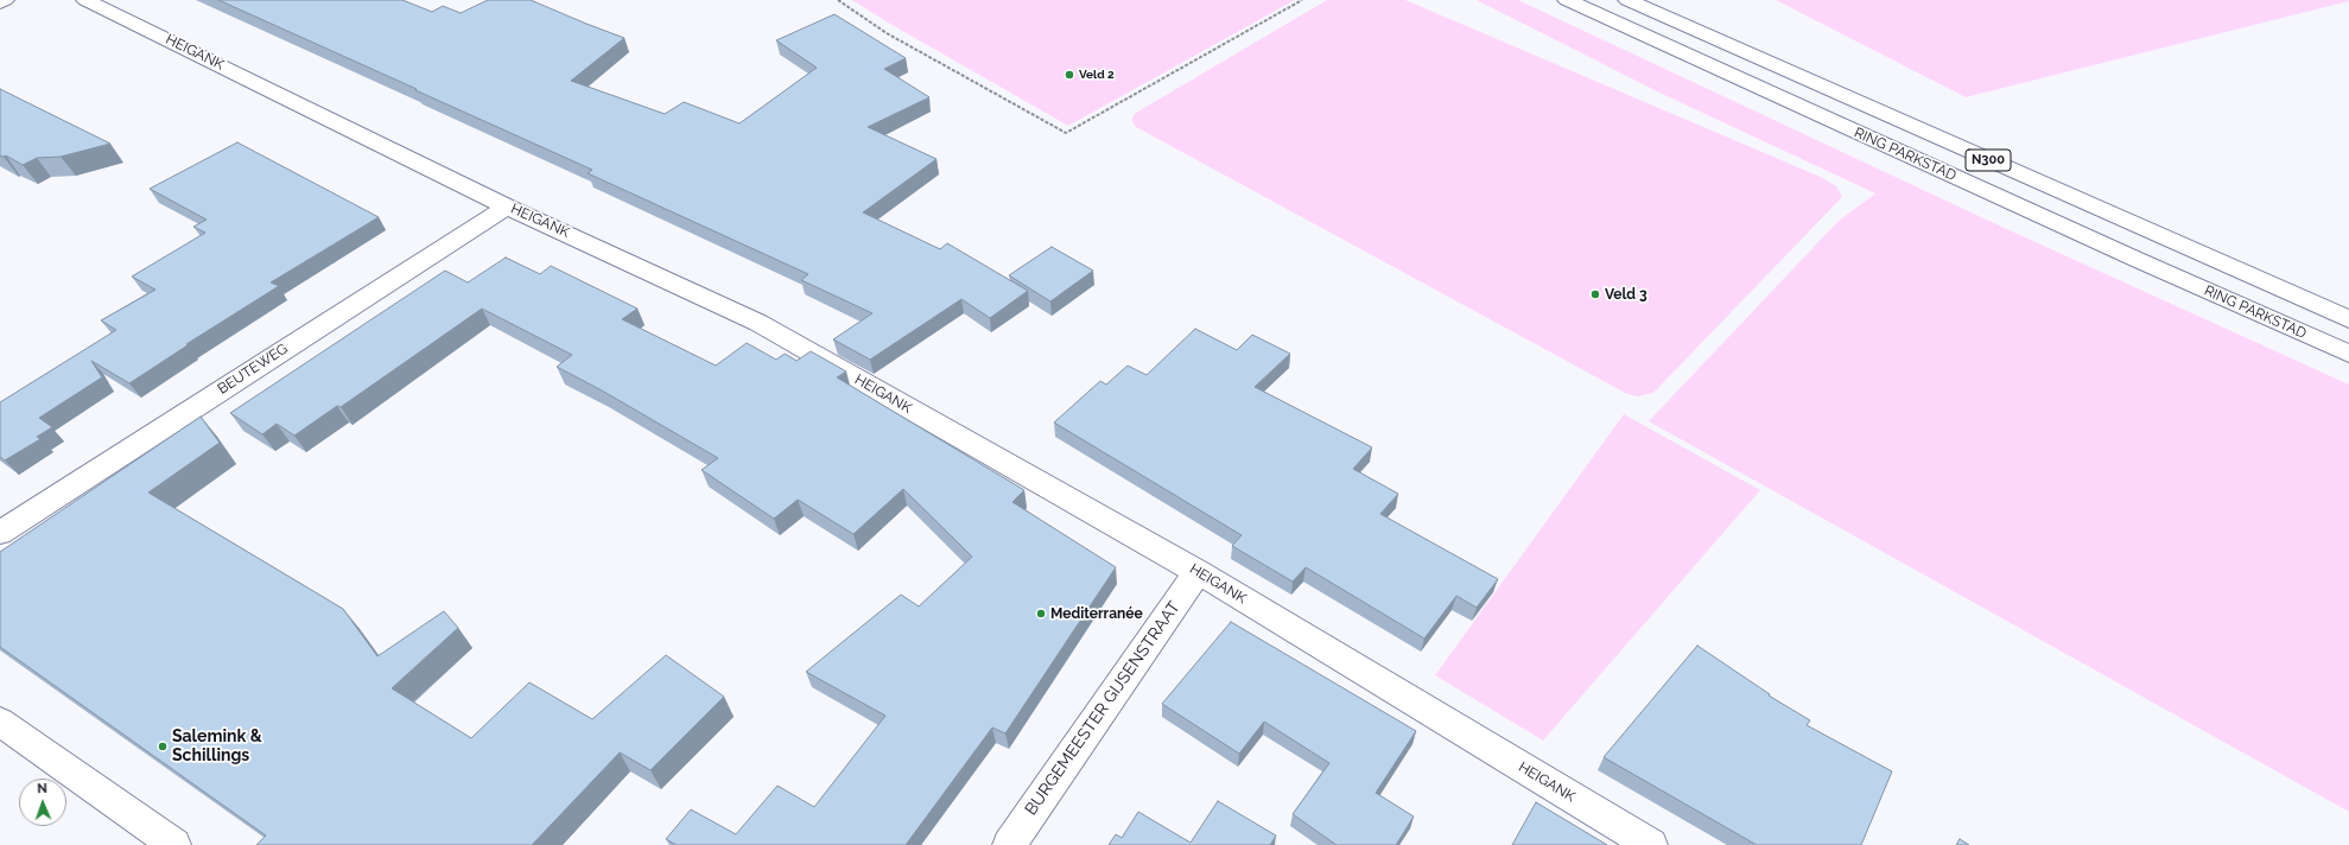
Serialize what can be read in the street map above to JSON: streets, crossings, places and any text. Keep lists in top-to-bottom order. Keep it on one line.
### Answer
{"streets":{"main road":["HEIGANK","RING PARKSTAD","N300","BEUTEWEG","BURGEMEESTER GIJSENSTRAAT"]},"crossings":[["HEIGANK","BEUTEWEG"],["HEIGANK","BURGEMEESTER GIJSENSTRAAT"]],"places":["Veld 2","Veld 3","Mediterranée","Salemink & Schillings"],"north":"top"}
